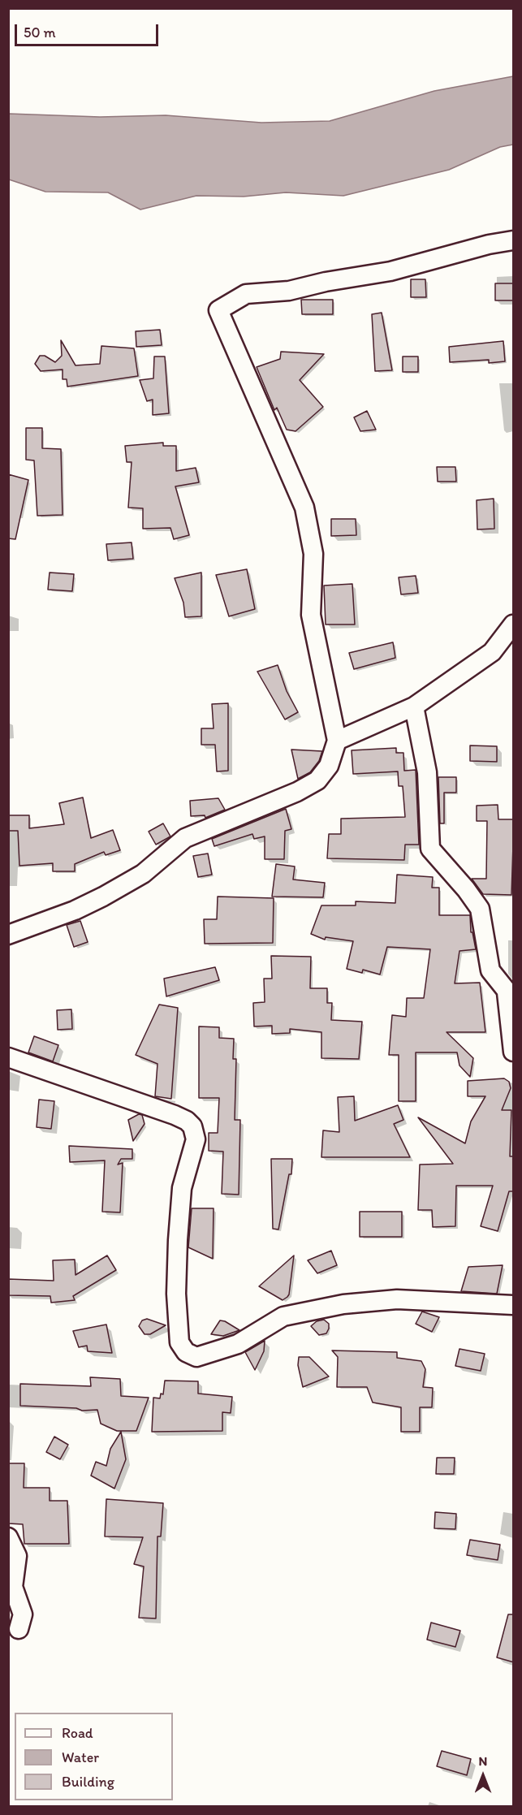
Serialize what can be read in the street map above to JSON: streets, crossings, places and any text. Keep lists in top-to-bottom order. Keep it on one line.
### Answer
{"legend":["Road","Water","Building"],"scale_bar":"50 m","north":"top"}
